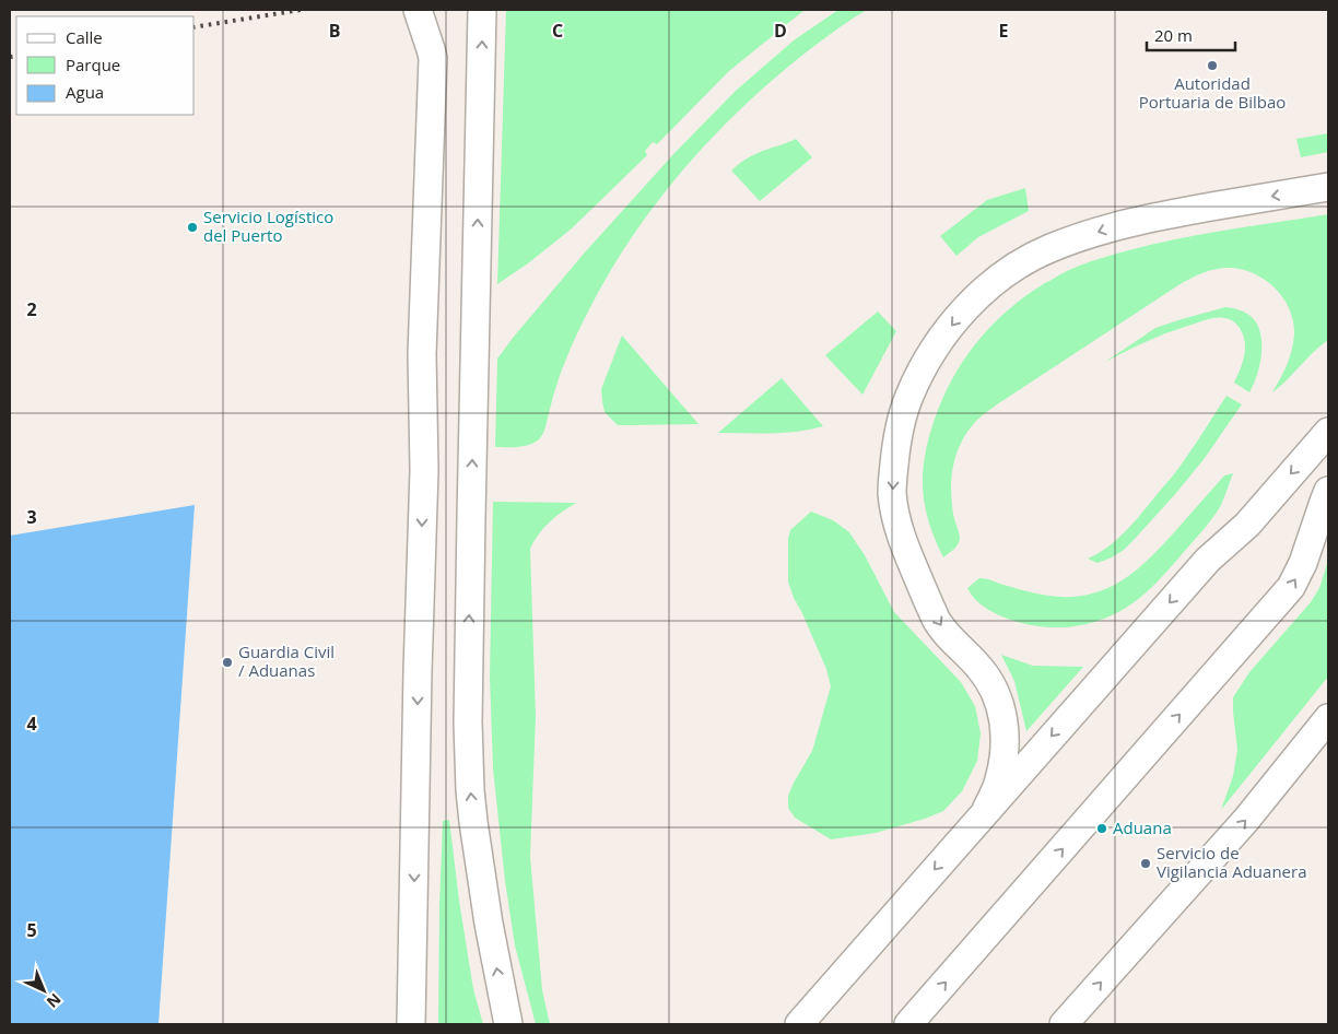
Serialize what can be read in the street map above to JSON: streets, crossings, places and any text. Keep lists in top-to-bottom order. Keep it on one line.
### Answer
{"places":["Autoridad Portuaria de Bilbao","Servicio Logístico del Puerto","Guardia Civil / Aduanas","Aduana","Servicio de Vigilancia Aduanera"],"legend":["Calle","Parque","Agua"],"scale_bar":"20 m","north":"bottom right","grid":{"columns":["B","C","D","E"],"rows":["2","3","4","5"]}}
